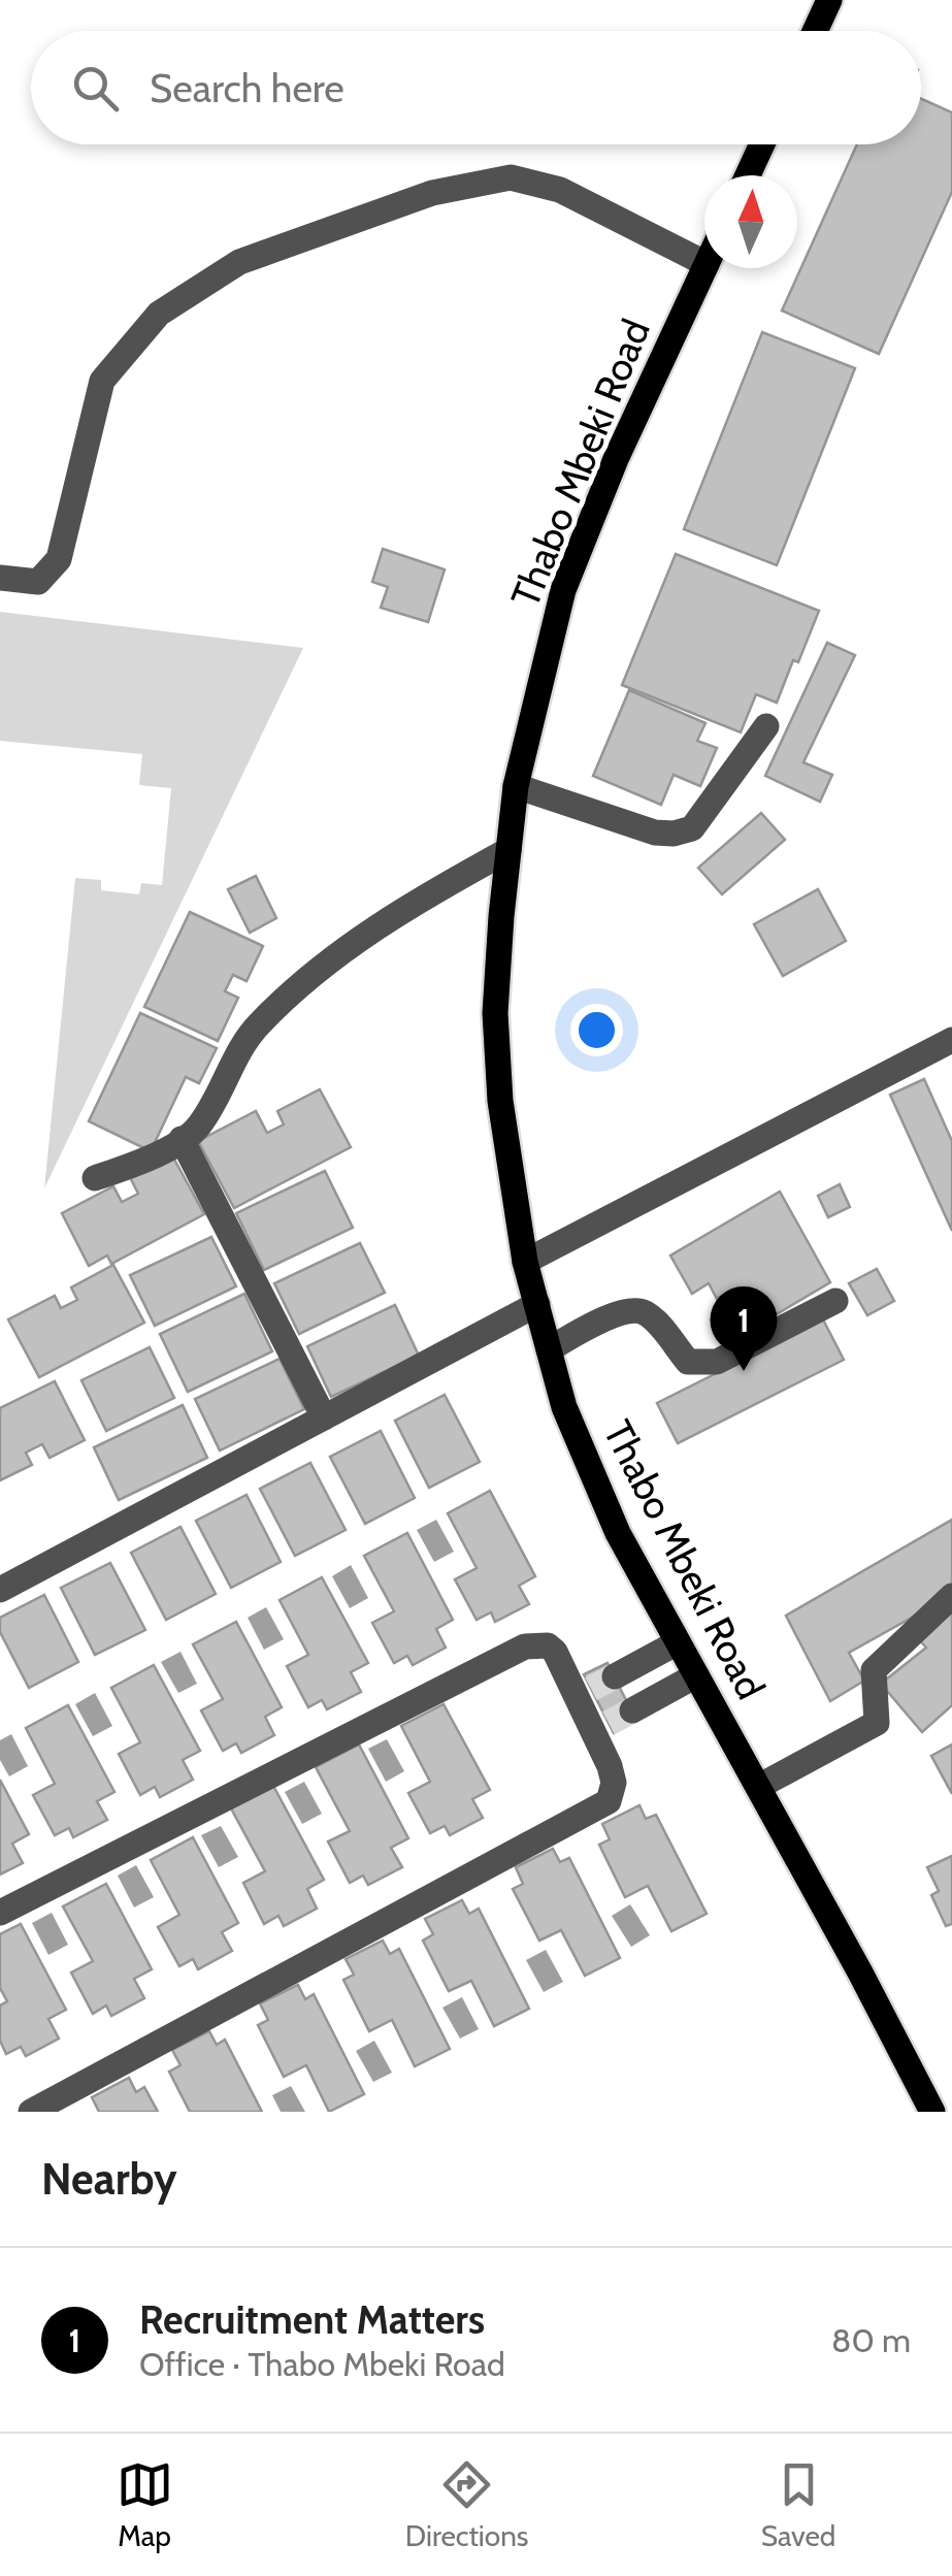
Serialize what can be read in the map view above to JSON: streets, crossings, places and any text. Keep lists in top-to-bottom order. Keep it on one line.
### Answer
{"streets":{"main road":["Thabo Mbeki Road"]},"north":"top","page":{"search":"Search here","pins":"1","heading":"Nearby","list":[{"mark":"1","name":"Recruitment Matters","note":"Office · Thabo Mbeki Road","value":"80 m"}],"nav":["Map","Directions","Saved"]}}
